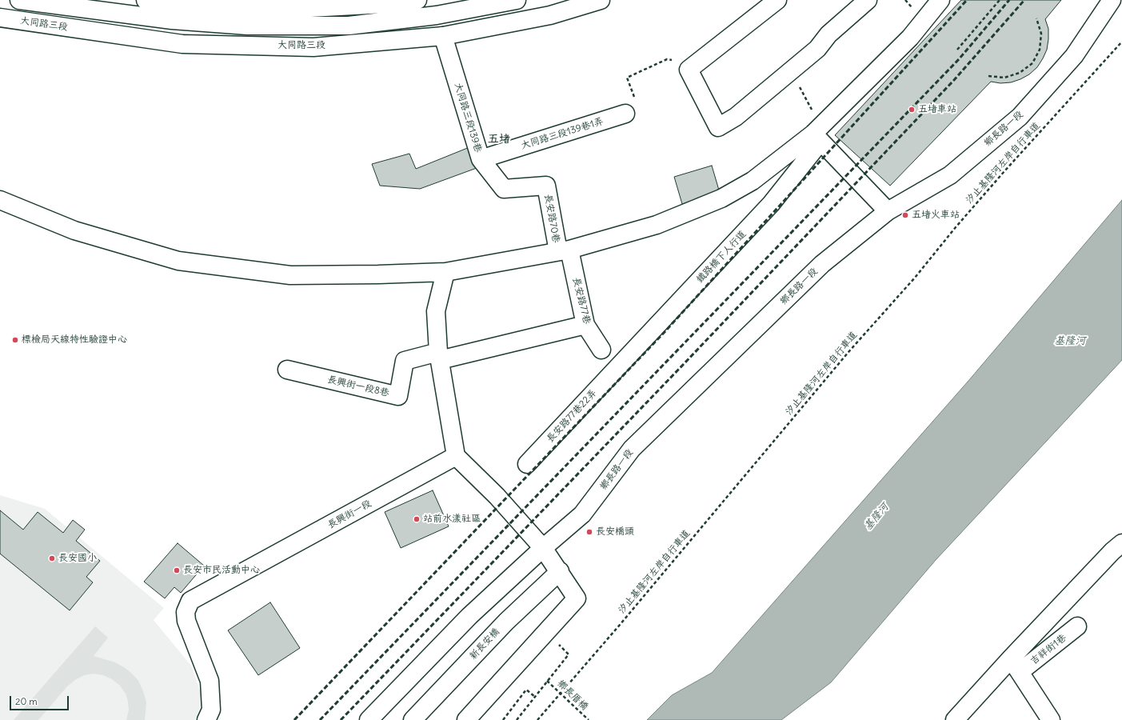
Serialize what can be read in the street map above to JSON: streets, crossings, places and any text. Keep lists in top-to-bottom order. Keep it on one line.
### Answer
{"streets":{"main road":["大同路三段","大同路三段139巷","鄉長路一段","大同路三段139巷1弄","長安路70巷","鐵路橋下人行道","長安路77巷","長興街一段8巷","長安路77巷22弄","長興街一段","新長安橋","吉祥街1巷"],"path":["汐止基隆河左岸自行車道","鄉長厝橋"]},"crossings":[["大同路三段","大同路三段139巷"],["大同路三段139巷","大同路三段139巷1弄"],["大同路三段139巷","長安路70巷"],["長安路70巷","長安路77巷"],["鐵路橋下人行道","長安路77巷22弄"]],"districts":["五堵"],"water":["基隆河"],"places":["五堵車站","五堵火車站","標檢局天線特性驗證中心","站前水漾社區","長安橋頭","長安國小","長安市民活動中心"],"scale_bar":"20 m"}
